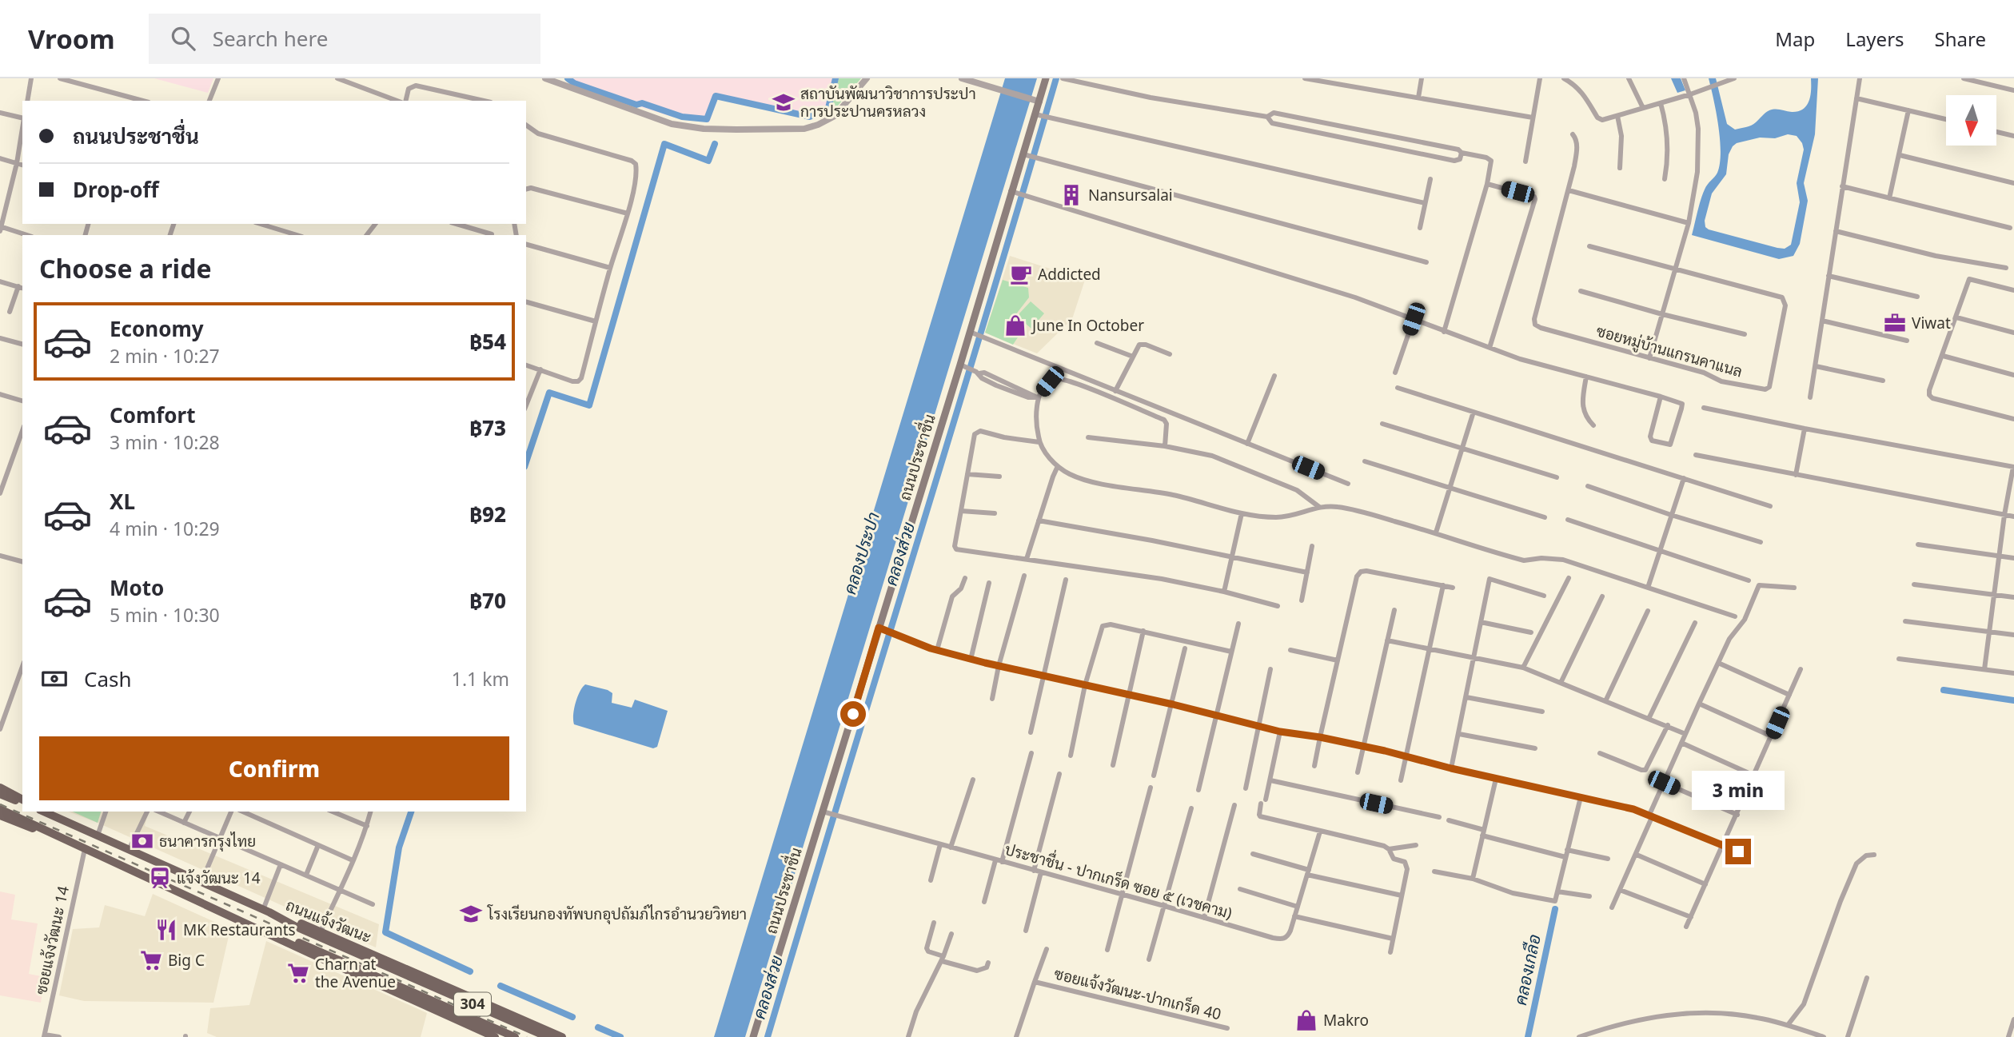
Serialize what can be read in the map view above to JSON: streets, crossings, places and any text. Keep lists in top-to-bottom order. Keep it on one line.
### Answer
{"streets":{"main road":["ถนนประชาชื่น","ถนนแจ้งวัฒนะ","304"],"street":["ซอยหมู่บ้านแกรนคาแนล","ประชาชื่น - ปากเกร็ด ซอย ๕ (เวชคาม)","ซอยแจ้งวัฒนะ 14","ซอยแจ้งวัฒนะ-ปากเกร็ด 40"]},"crossings":[["ถนนประชาชื่น","ประชาชื่น - ปากเกร็ด ซอย ๕ (เวชคาม)"],["ถนนแจ้งวัฒนะ","ซอยแจ้งวัฒนะ 14"]],"water":["คลองประปา","คลองส่วย","คลองเกลือ"],"places":{"school or university":["สถาบันพัฒนาวิชาการประปา การประปานครหลวง","โรงเรียนกองทัพบกอุปถัมภ์ไกรอำนวยวิทยา"],"building":["Nansursalai"],"cafe":["Addicted"],"office":["Viwat"],"shop":["June In October","Makro"],"bank":["ธนาคารกรุงไทย"],"station":["แจ้งวัฒนะ 14"],"restaurant":["MK Restaurants"],"supermarket":["Big C","Charn at the Avenue"]},"north":"bottom","page":{"header":"Vroom","search":"Search here","nav":["Map","Layers","Share"],"banner":["ถนนประชาชื่น","Drop-off"],"heading":"Choose a ride","list":[{"name":"Economy","note":"2 min · 10:27","value":"฿54"},{"name":"Comfort","note":"3 min · 10:28","value":"฿73"},{"name":"XL","note":"4 min · 10:29","value":"฿92"},{"name":"Moto","note":"5 min · 10:30","value":"฿70"}],"pay":["Cash","1.1 km"],"buttons":"Confirm","bubble":"3 min"}}
